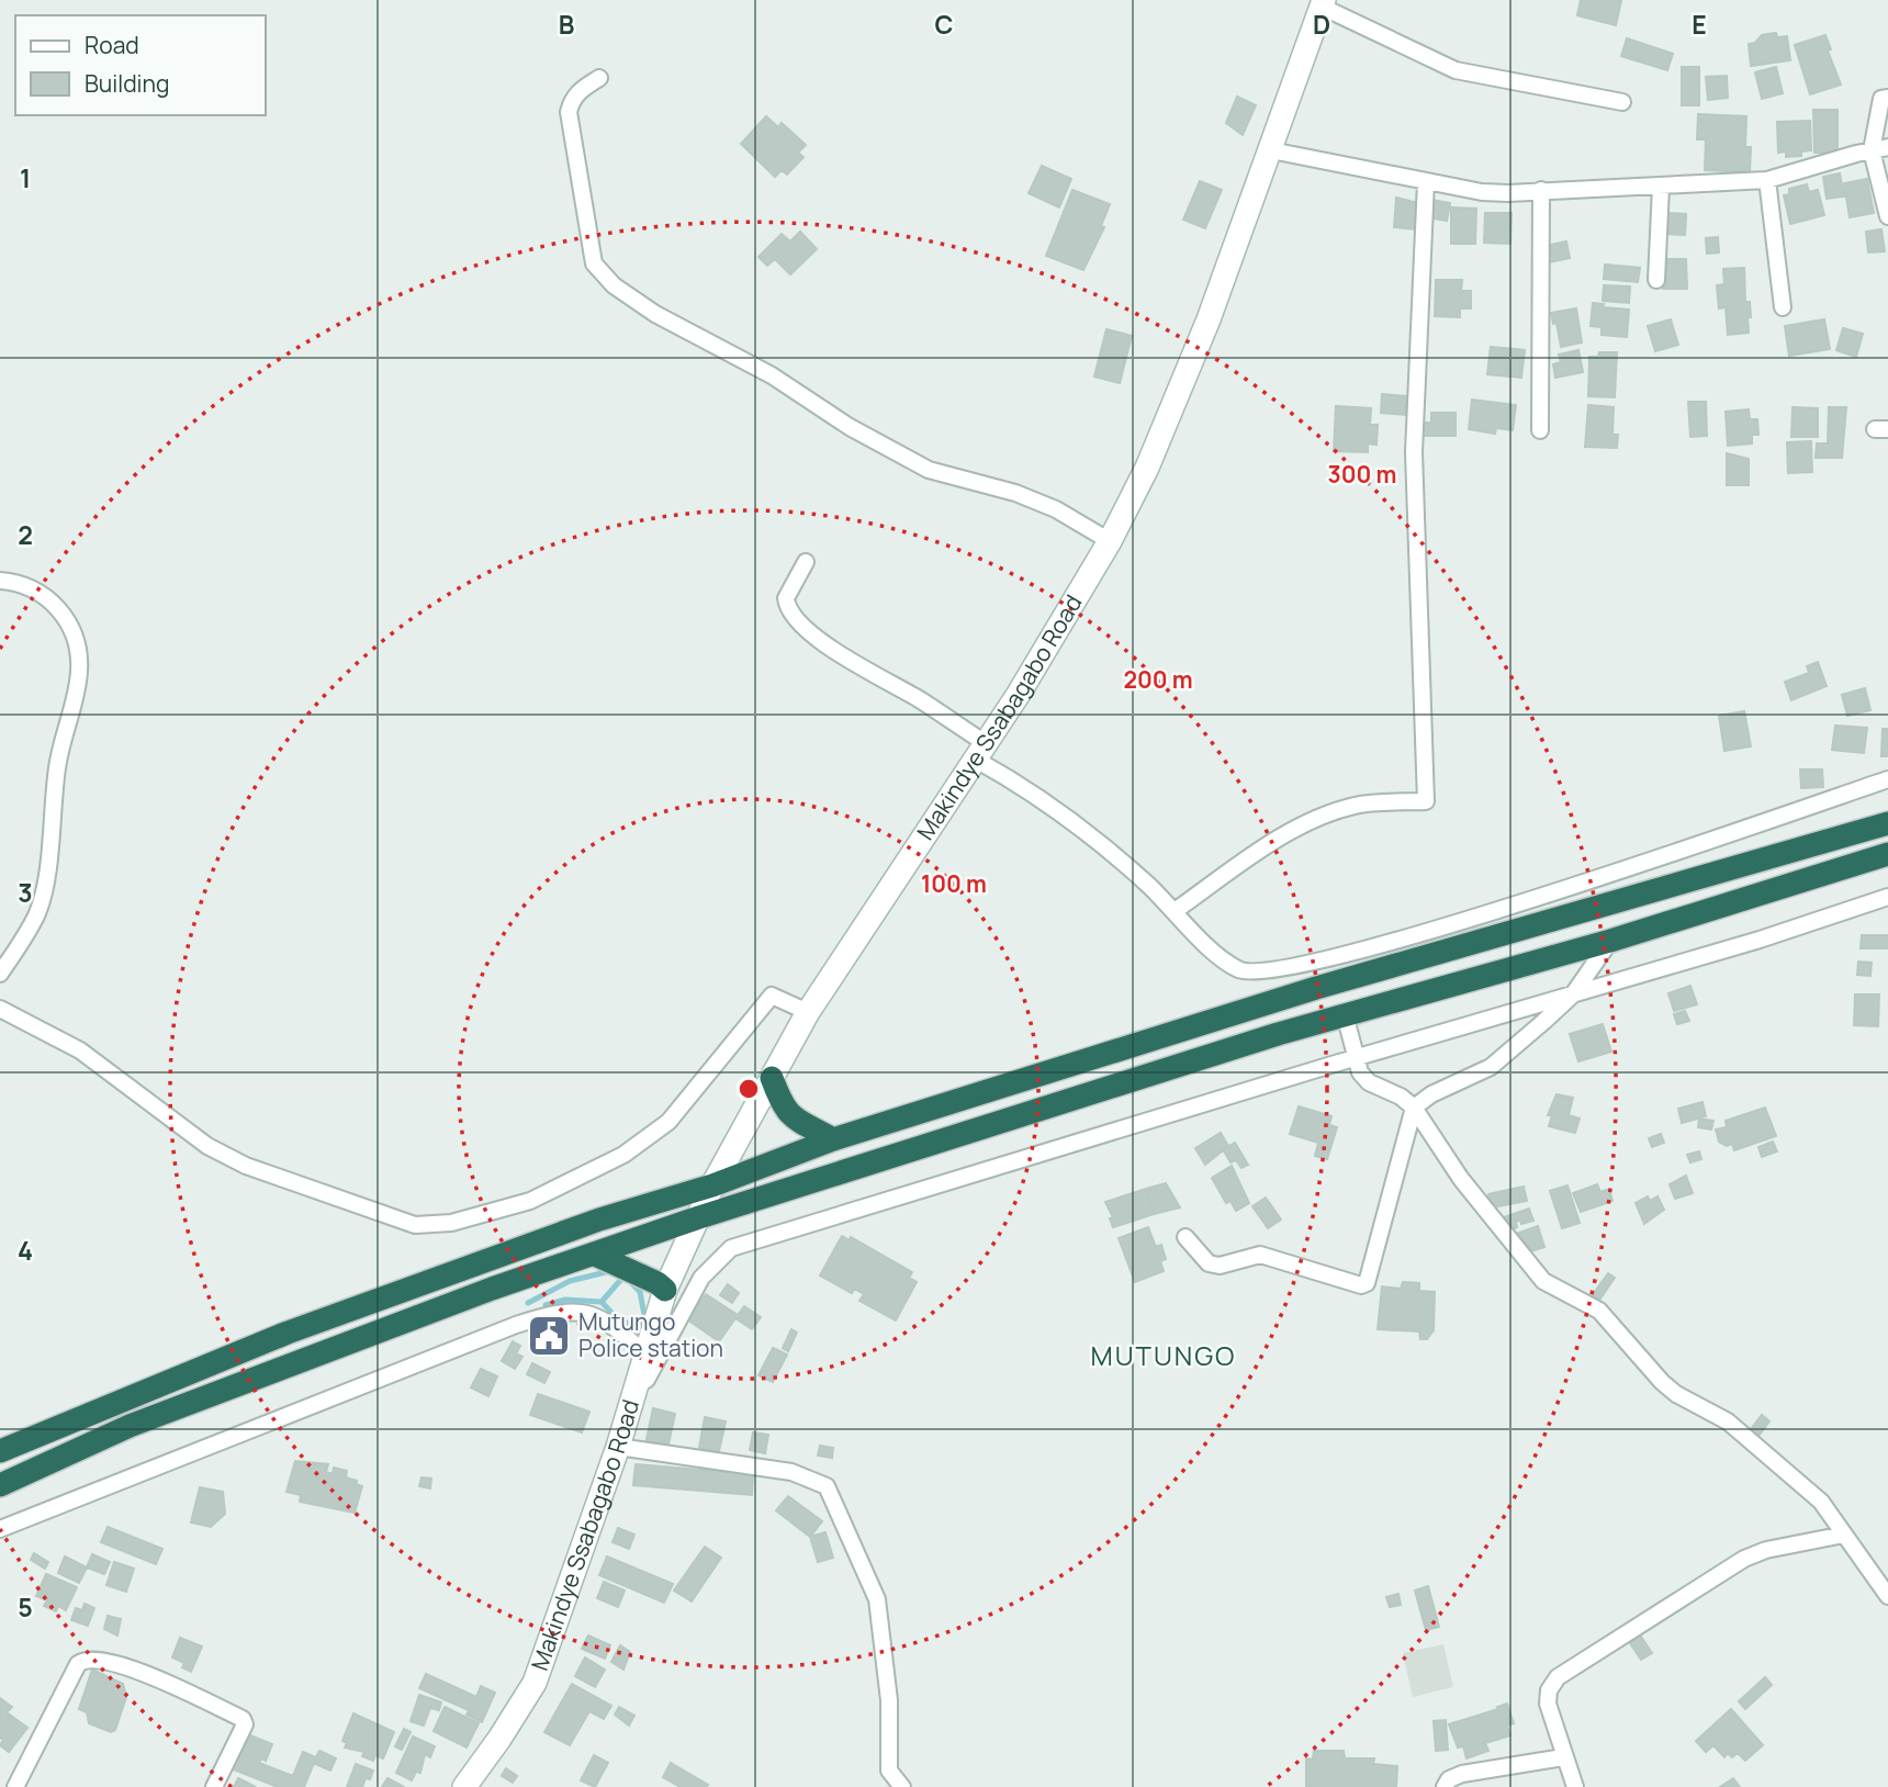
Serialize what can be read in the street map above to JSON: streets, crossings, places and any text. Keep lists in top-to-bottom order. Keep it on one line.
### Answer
{"streets":{"street":["Makindye Ssabagabo Road"]},"districts":["MUTUNGO"],"places":{"public building":["Mutungo Police station"]},"legend":["Road","Building"],"grid":{"columns":["B","C","D","E"],"rows":["1","2","3","4","5"]},"rings":["300 m","200 m","100 m"]}
